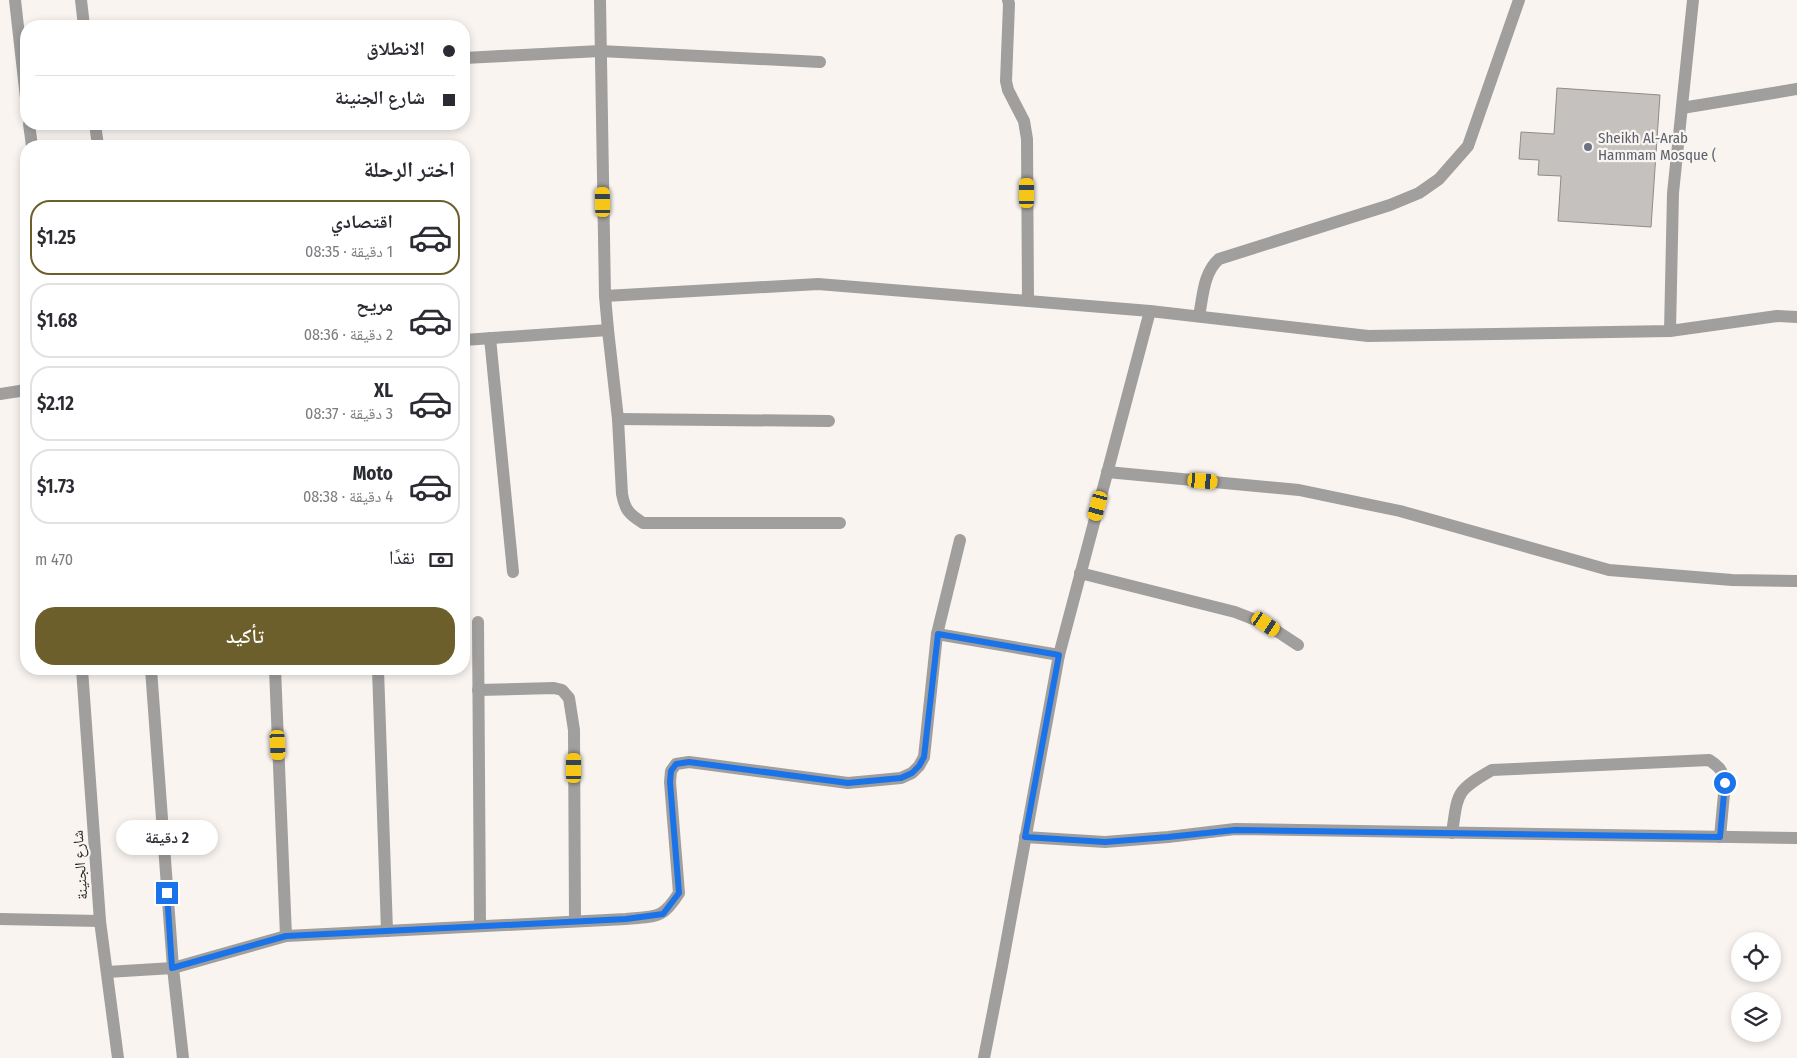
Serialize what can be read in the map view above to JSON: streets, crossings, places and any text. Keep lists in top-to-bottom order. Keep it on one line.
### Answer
{"streets":{"street":["شارع الجنينة"]},"places":["Sheikh Al-Arab Hammam Mosque ("],"page":{"banner":["الانطلاق","شارع الجنينة"],"heading":"اختر الرحلة","list":[{"name":"اقتصادي","note":"1 دقيقة · 08:35","value":"$1.25"},{"name":"مريح","note":"2 دقيقة · 08:36","value":"$1.68"},{"name":"XL","note":"3 دقيقة · 08:37","value":"$2.12"},{"name":"Moto","note":"4 دقيقة · 08:38","value":"$1.73"}],"pay":["نقدًا","470 m"],"buttons":"تأكيد","bubble":"2 دقيقة"}}
